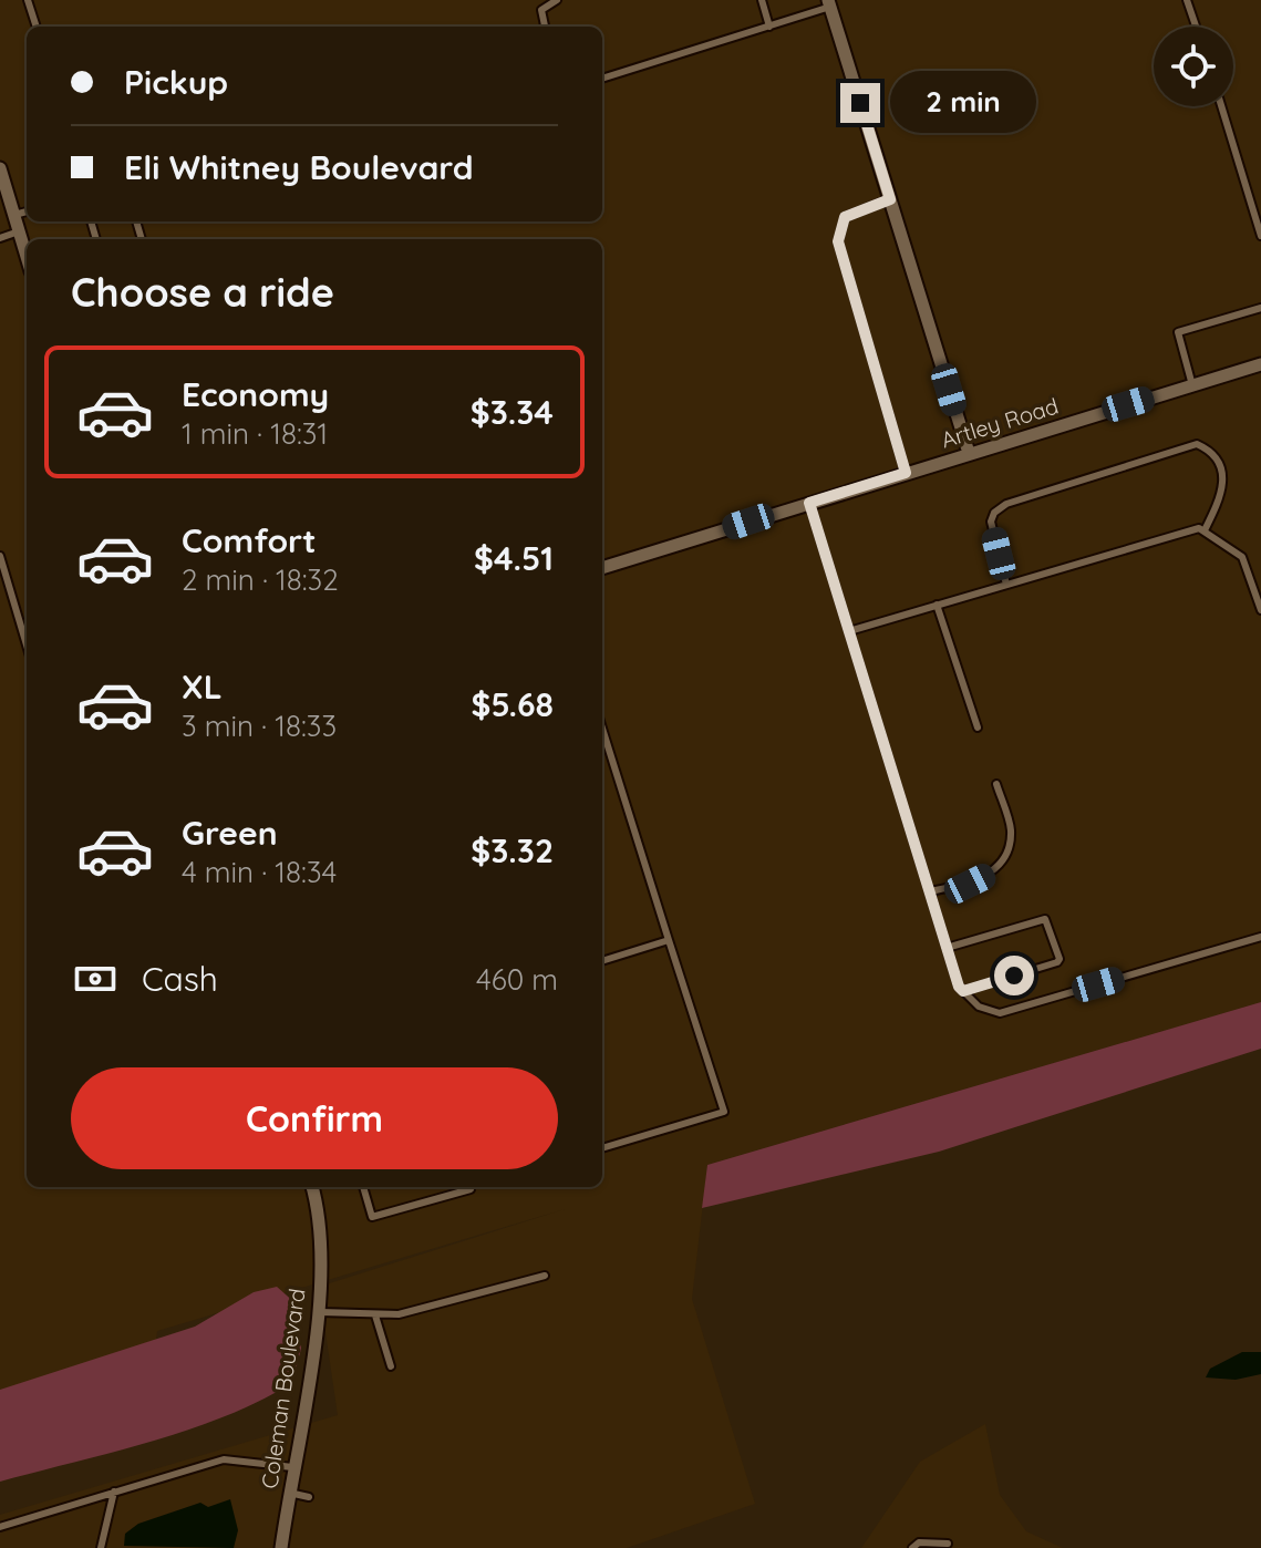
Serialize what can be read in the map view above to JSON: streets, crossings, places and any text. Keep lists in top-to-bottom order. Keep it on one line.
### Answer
{"streets":{"street":["Artley Road","Coleman Boulevard"]},"page":{"banner":["Pickup","Eli Whitney Boulevard"],"bubble":"2 min","heading":"Choose a ride","list":[{"name":"Economy","note":"1 min · 18:31","value":"$3.34"},{"name":"Comfort","note":"2 min · 18:32","value":"$4.51"},{"name":"XL","note":"3 min · 18:33","value":"$5.68"},{"name":"Green","note":"4 min · 18:34","value":"$3.32"}],"pay":["Cash","460 m"],"buttons":"Confirm"}}
